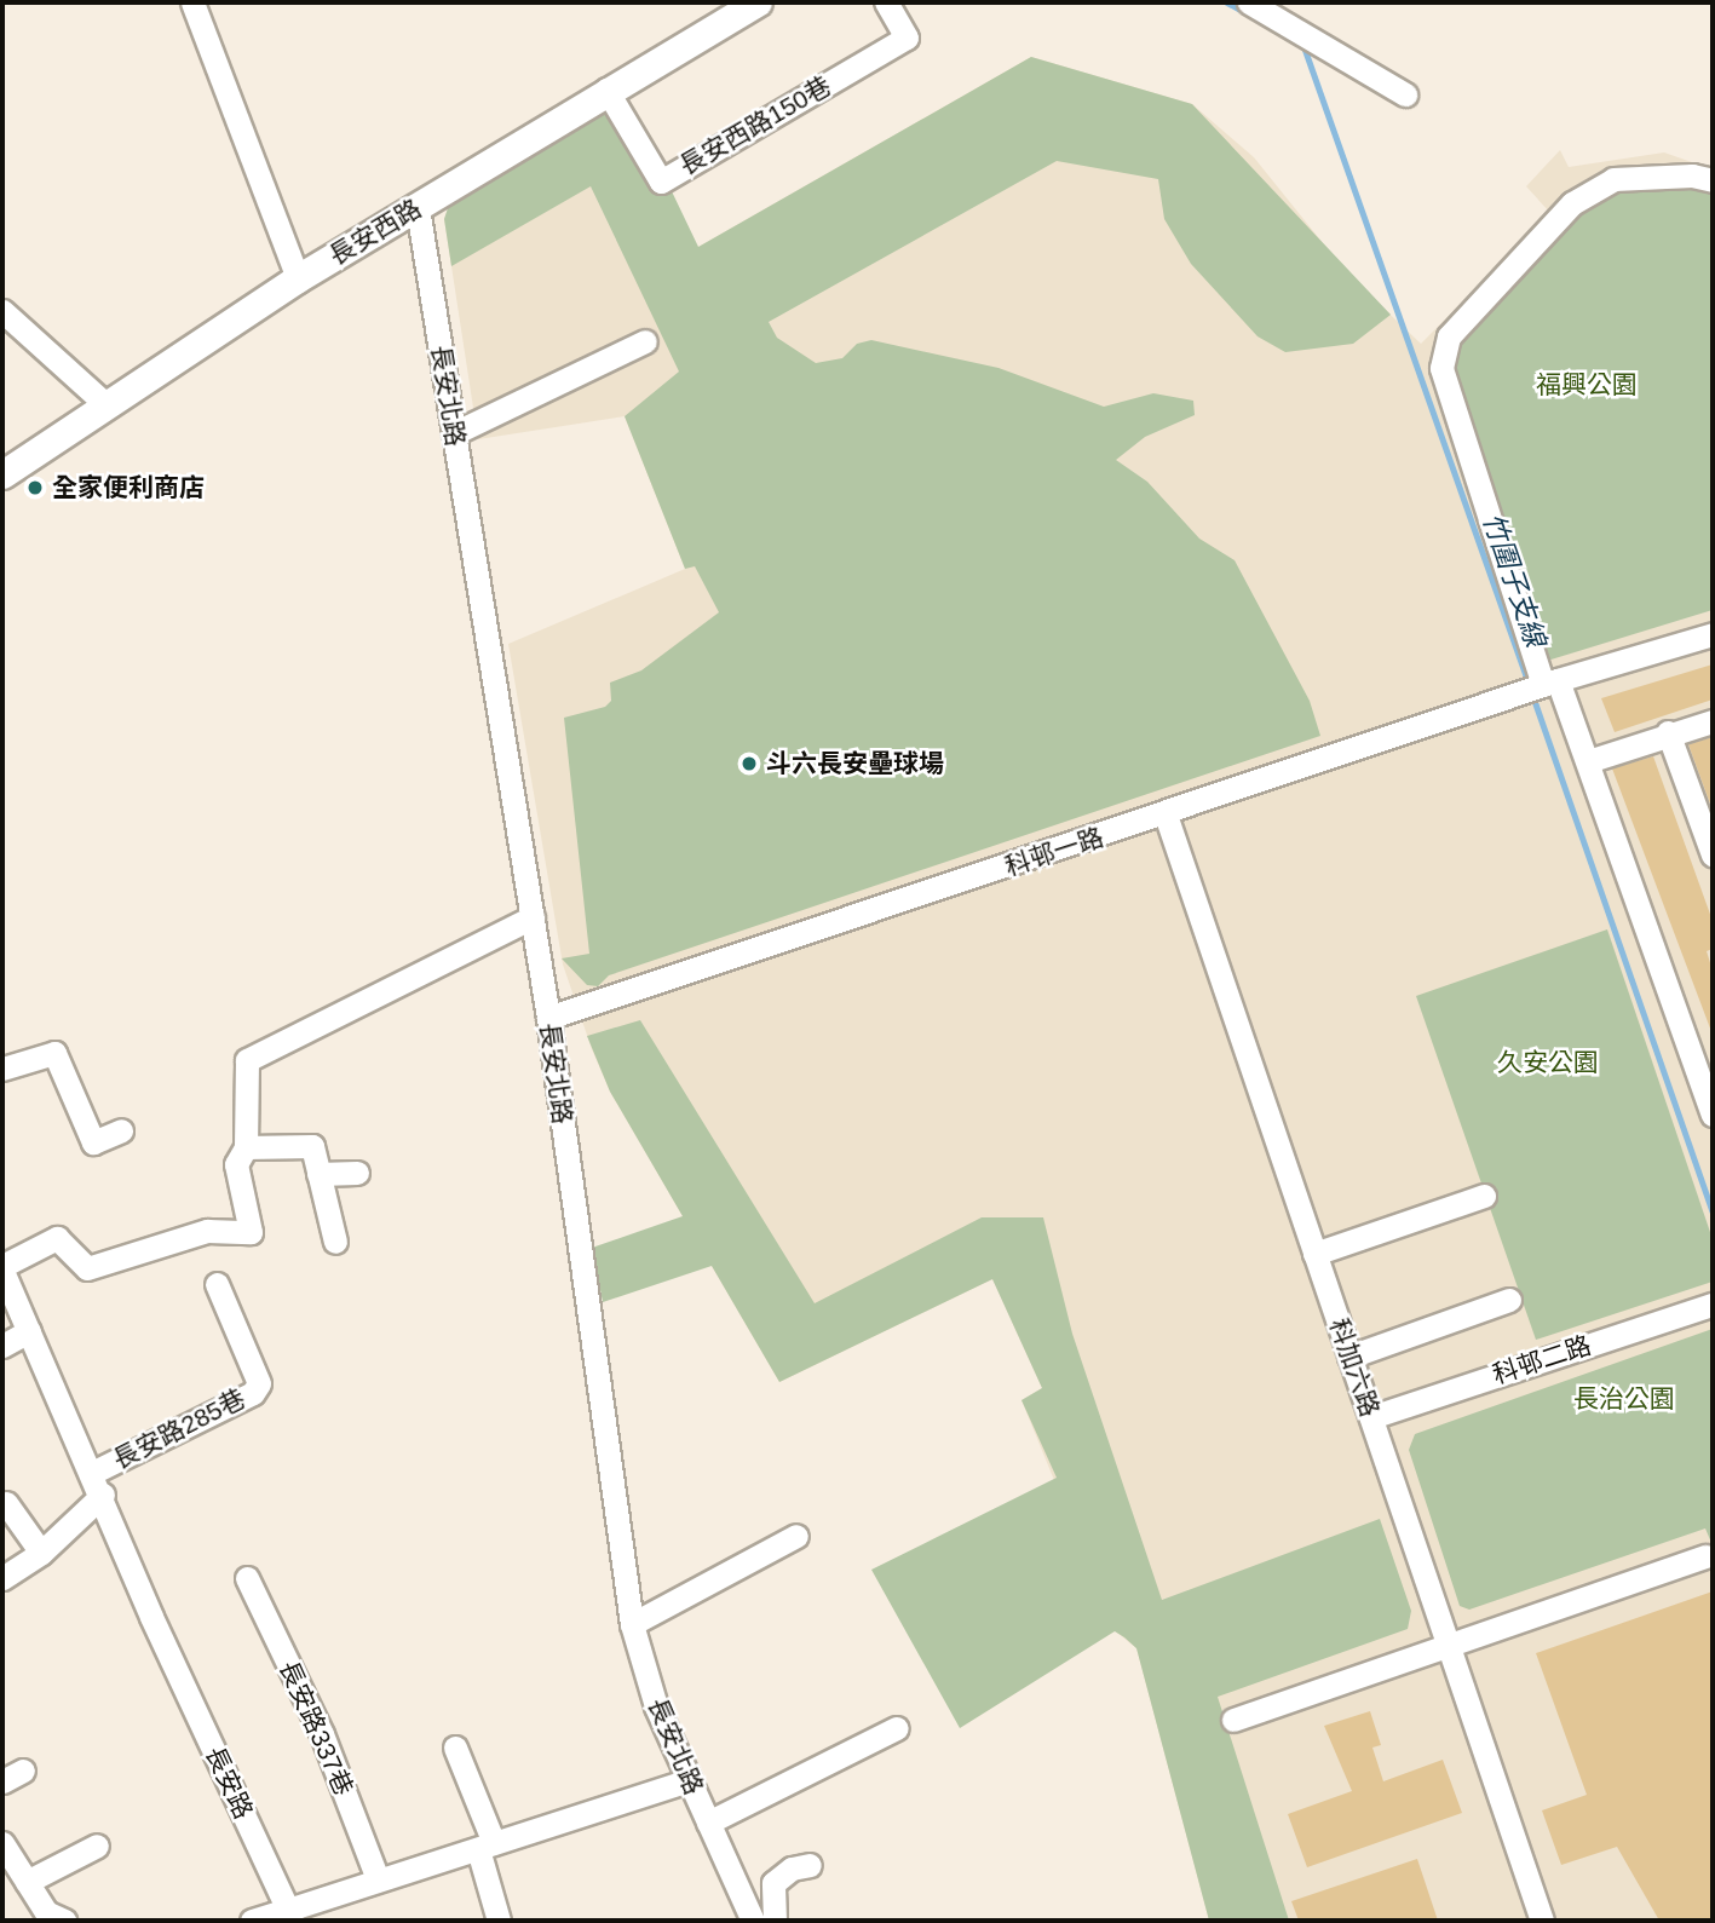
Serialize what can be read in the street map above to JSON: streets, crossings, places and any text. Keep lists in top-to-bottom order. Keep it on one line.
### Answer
{"streets":{"main road":["長安西路"],"street":["長安西路150巷","長安北路","科邨一路","科邨二路","科加六路","長安路285巷","長安路337巷","長安路"]},"crossings":[["長安西路150巷","長安西路"],["長安西路","長安北路"],["長安北路","科邨一路"],["科邨一路","科加六路"],["科邨二路","科加六路"],["長安路285巷","長安路"]],"water":["竹圍子支線"],"parks":["福興公園","久安公園","長治公園"],"places":["全家便利商店","斗六長安壘球場"]}
